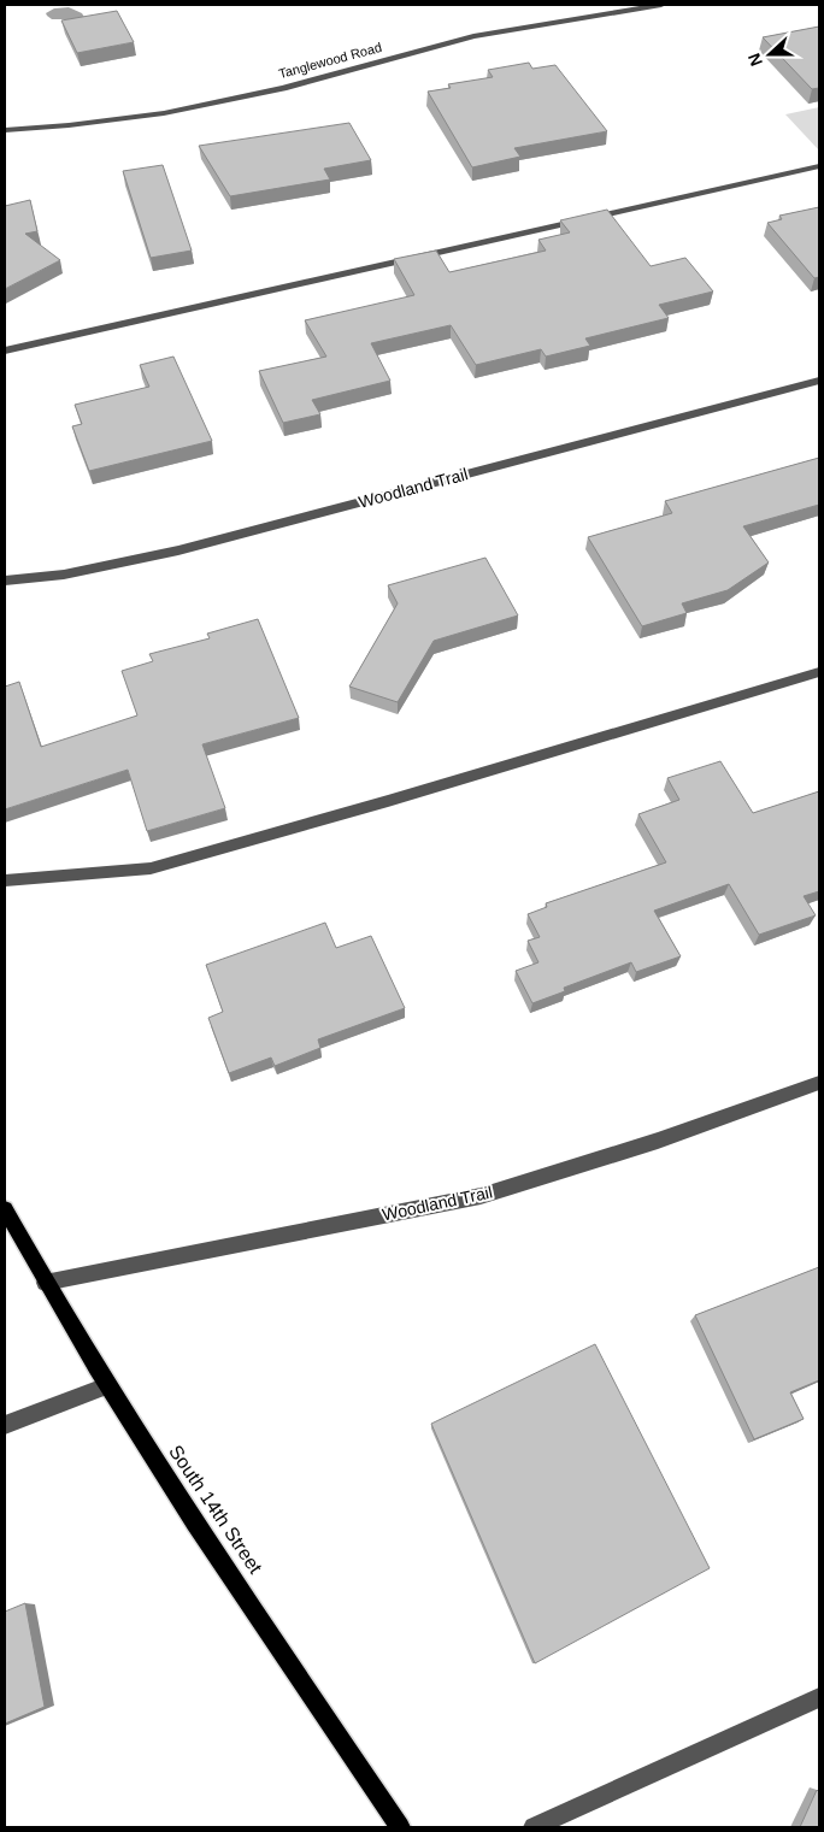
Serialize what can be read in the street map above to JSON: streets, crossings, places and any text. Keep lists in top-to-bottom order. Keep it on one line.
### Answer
{"streets":{"main road":["South 14th Street"],"street":["Tanglewood Road","Woodland Trail"]},"crossings":[["Woodland Trail","South 14th Street"]],"north":"left"}
